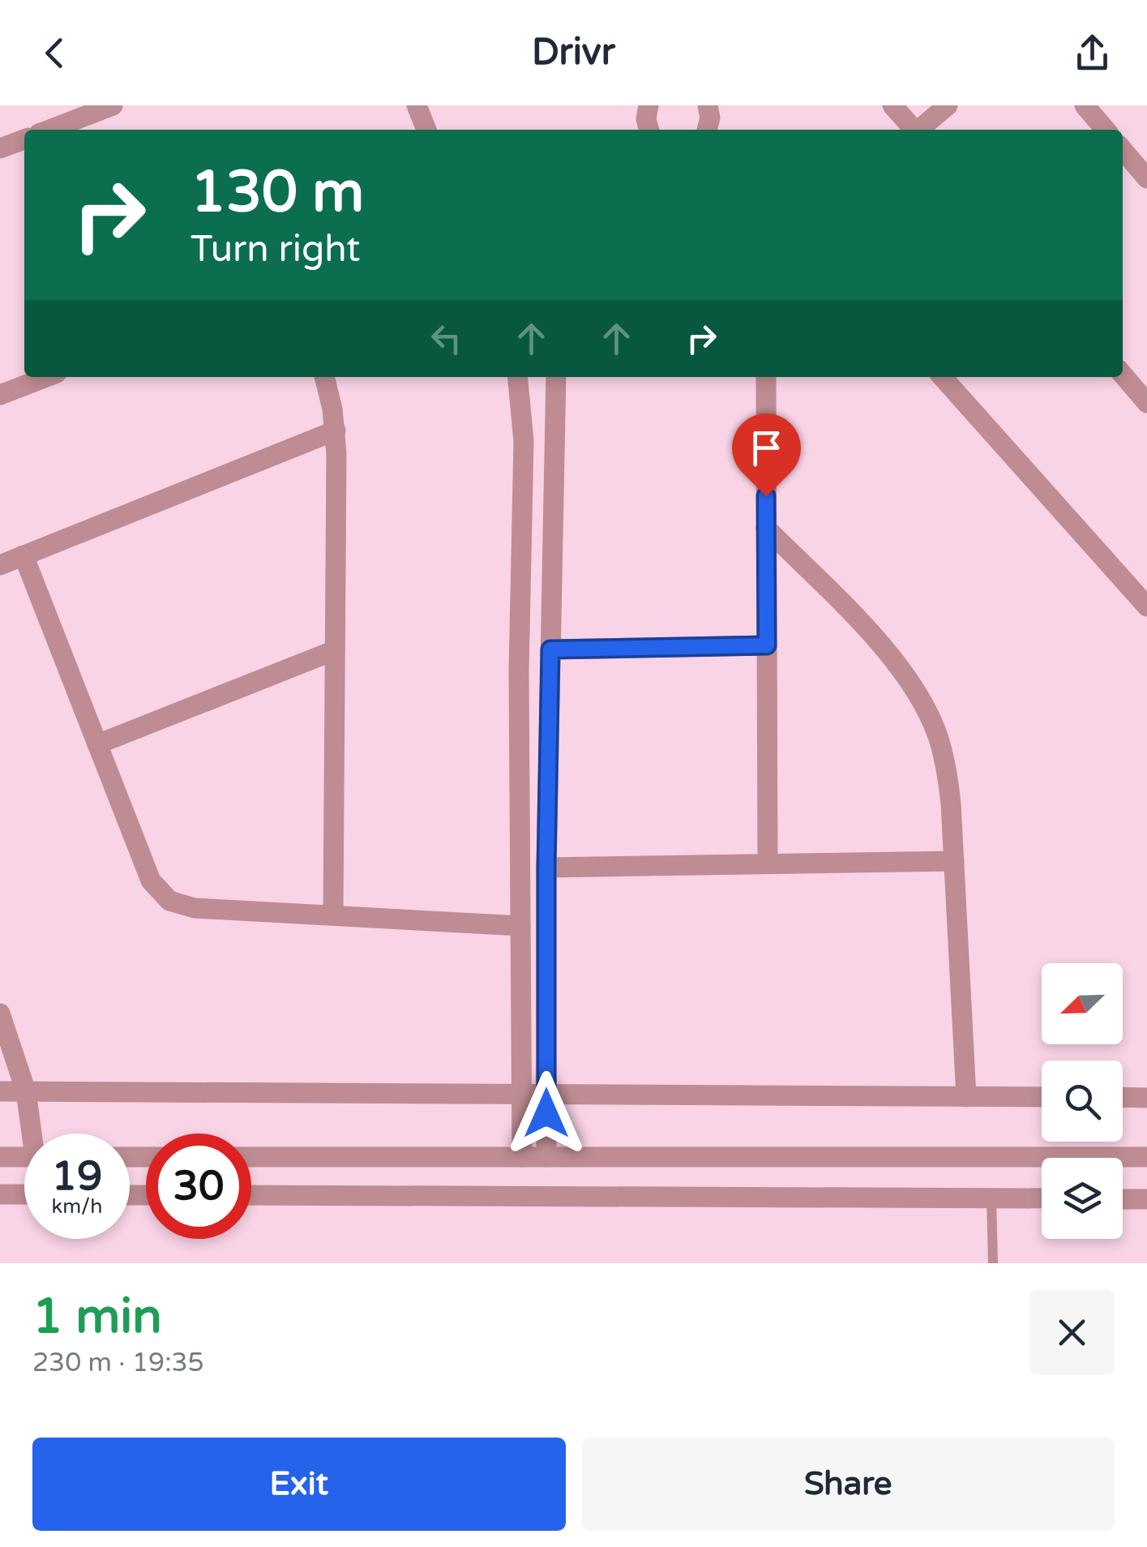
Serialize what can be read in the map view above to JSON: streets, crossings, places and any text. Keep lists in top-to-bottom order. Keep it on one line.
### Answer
{"north":"bottom left","page":{"header":"Drivr","turn":["130 m","Turn right"],"speed":"19 km/h","limit":"30","heading":["1 min","230 m · 19:35"],"buttons":["Exit","Share"]}}
